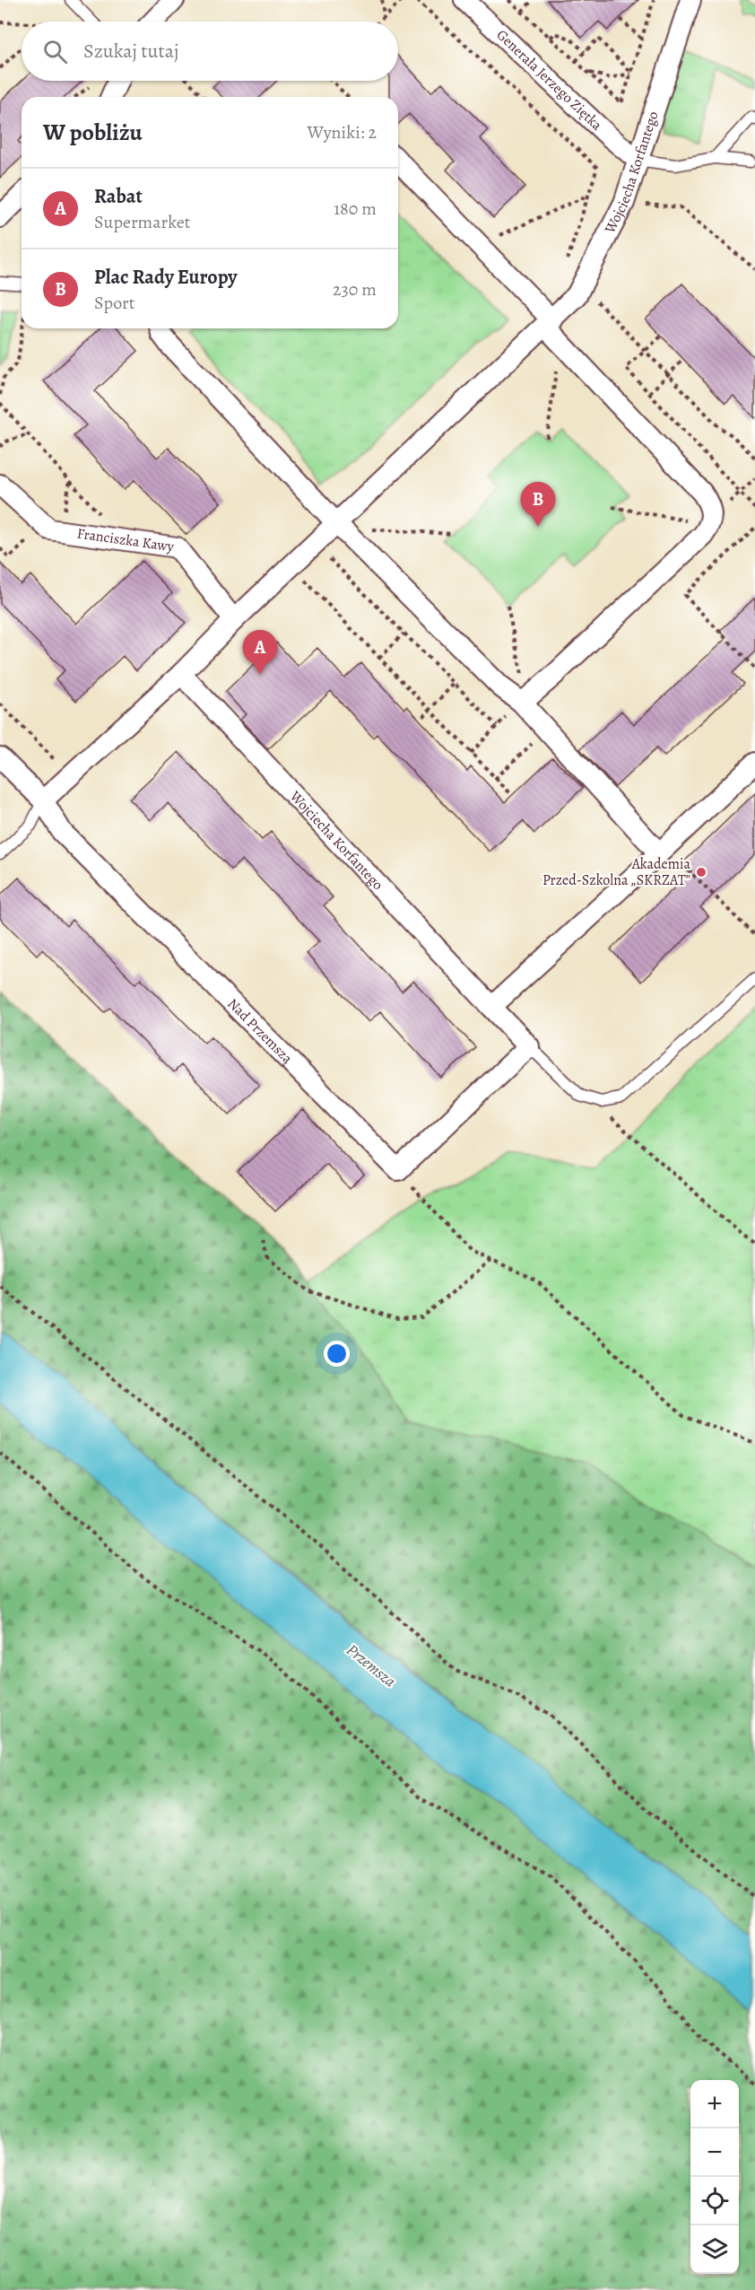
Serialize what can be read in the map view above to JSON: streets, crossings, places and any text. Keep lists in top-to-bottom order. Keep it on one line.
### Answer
{"streets":{"street":["Generała Jerzego Ziętka","Wojciecha Korfantego","Franciszka Kawy","Nad Przemszą"]},"crossings":[["Generała Jerzego Ziętka","Wojciecha Korfantego"],["Wojciecha Korfantego","Franciszka Kawy"],["Wojciecha Korfantego","Nad Przemszą"]],"water":["Przemsza"],"places":["Akademia Przed-Szkolna „SKRZAT”"],"page":{"search":"Szukaj tutaj","heading":["W pobliżu","Wyniki: 2"],"list":[{"mark":"A","name":"Rabat","note":"Supermarket","value":"180 m"},{"mark":"B","name":"Plac Rady Europy","note":"Sport","value":"230 m"}],"pins":["B","A"],"map_buttons":["+","−"]}}
